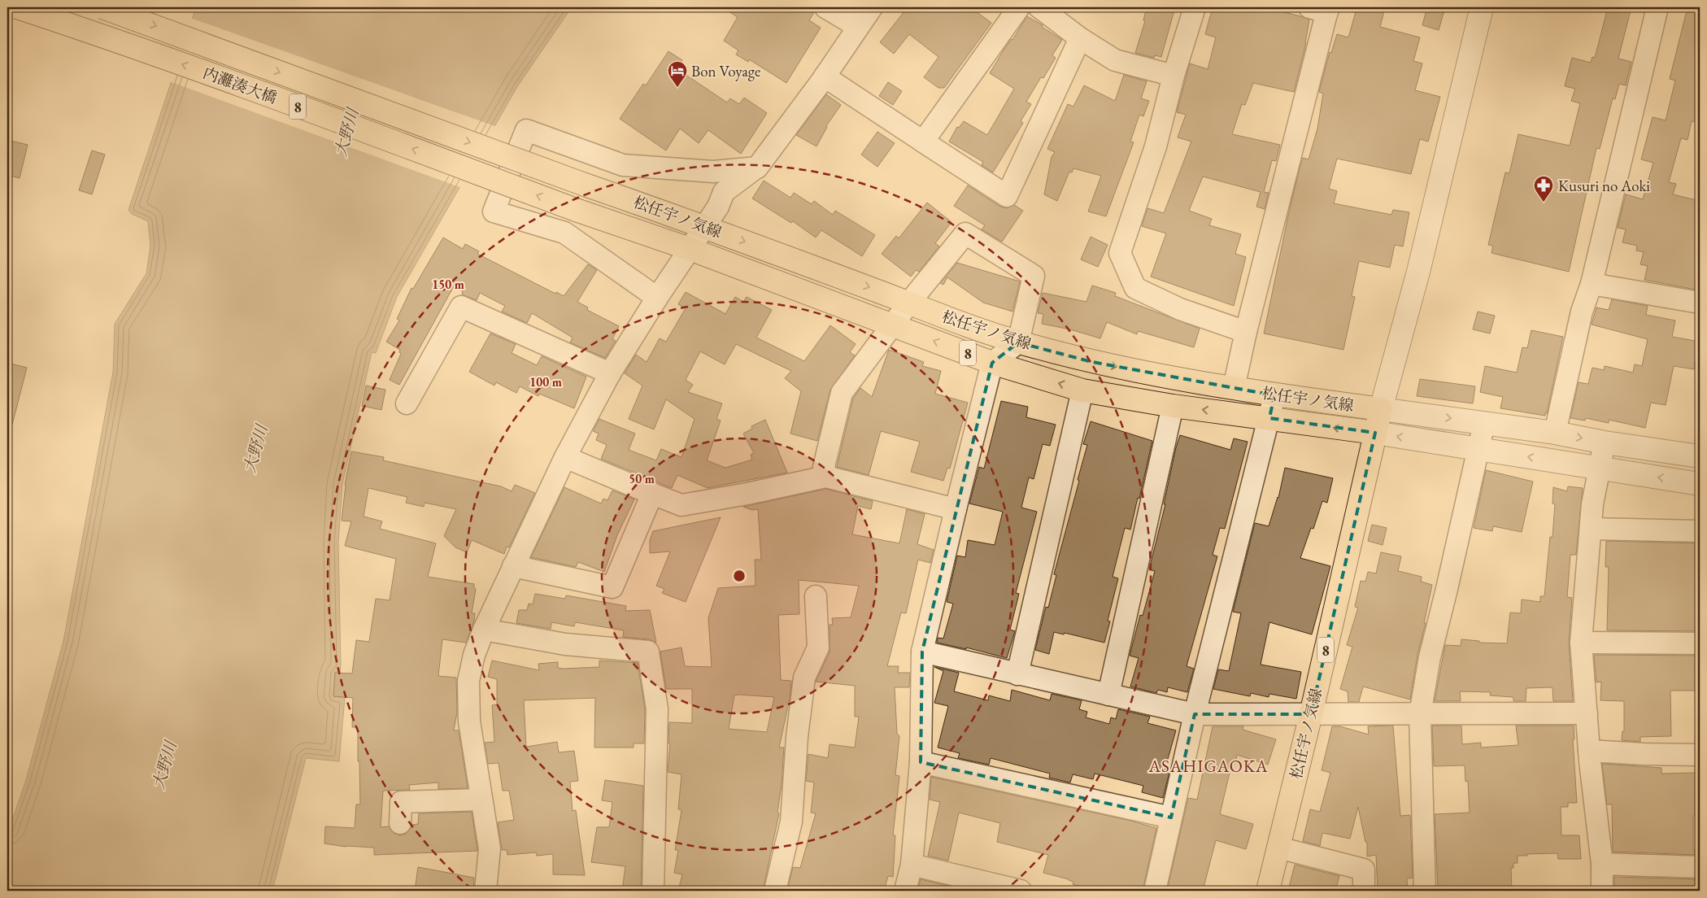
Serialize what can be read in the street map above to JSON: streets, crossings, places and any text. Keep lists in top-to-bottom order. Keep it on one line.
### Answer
{"streets":{"main road":["内灘湊大橋","8","松任宇ノ気線"]},"crossings":[["内灘湊大橋","松任宇ノ気線"]],"districts":["ASAHIGAOKA"],"water":["大野川"],"places":{"hotel":["Bon Voyage"],"pharmacy":["Kusuri no Aoki"]},"rings":["150 m","100 m","50 m"]}
